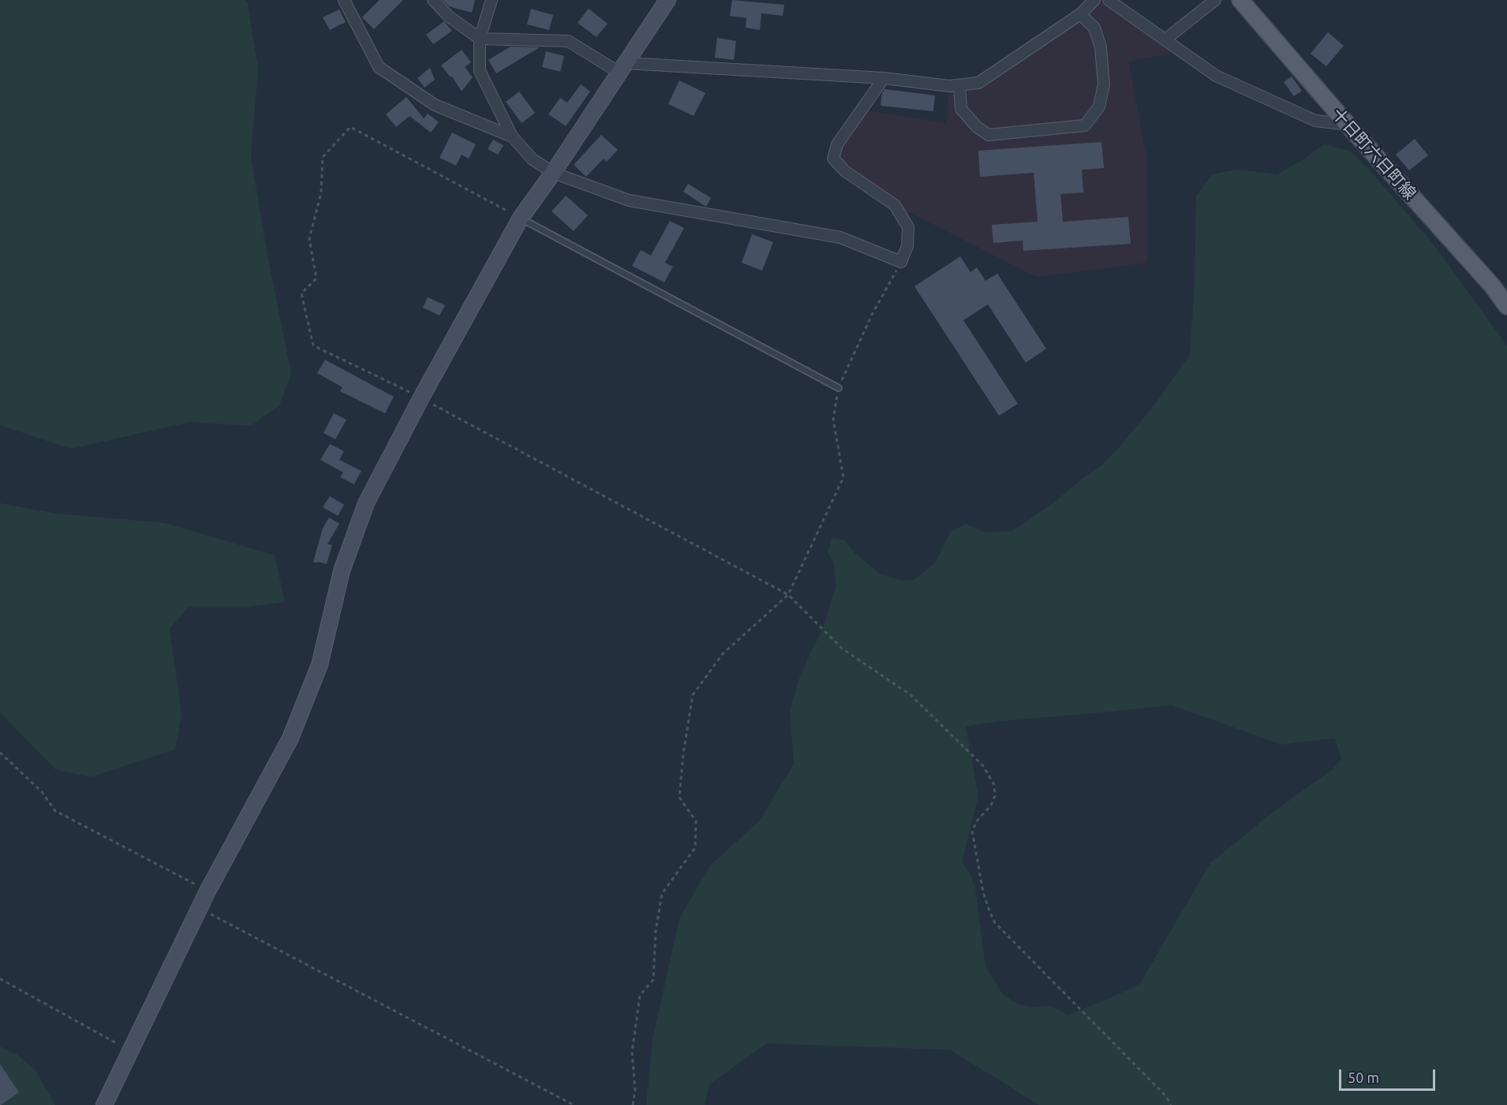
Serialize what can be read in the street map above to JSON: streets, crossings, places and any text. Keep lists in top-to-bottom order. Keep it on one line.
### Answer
{"streets":{"main road":["十日町六日町線"]},"scale_bar":"50 m"}
